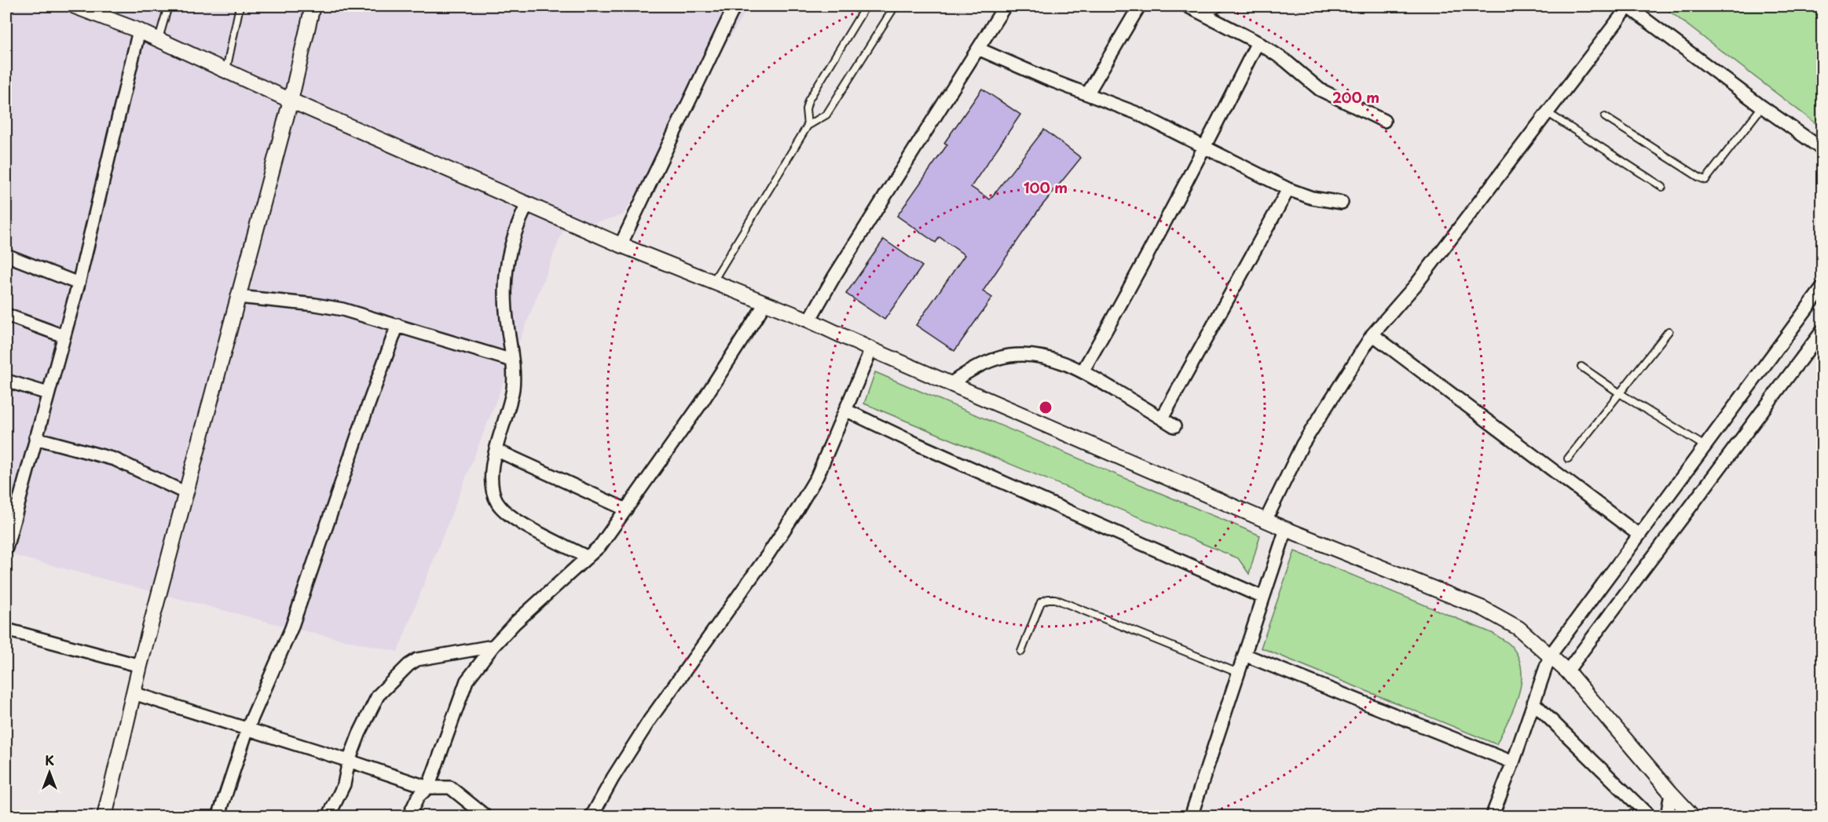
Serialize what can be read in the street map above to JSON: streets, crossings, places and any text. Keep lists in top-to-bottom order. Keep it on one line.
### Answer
{"north":"top","rings":["200 m","100 m"]}
